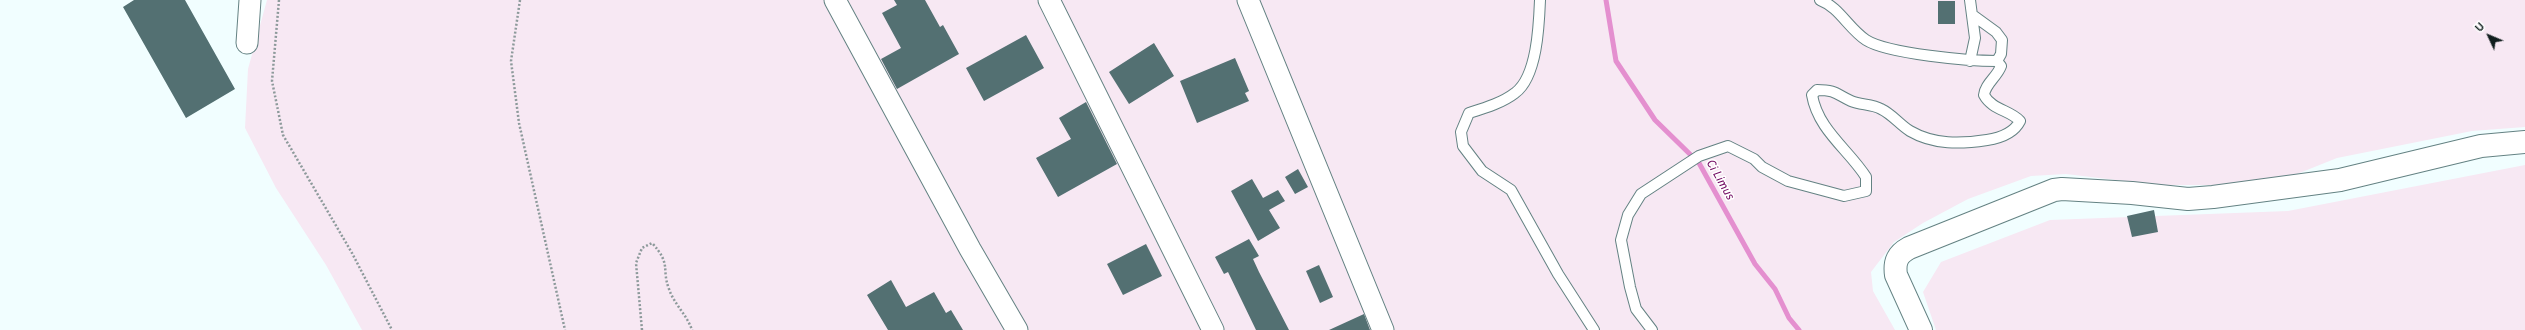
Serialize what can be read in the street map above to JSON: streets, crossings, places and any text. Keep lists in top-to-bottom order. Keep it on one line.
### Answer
{"water":["Ci Limus"],"north":"top left"}
